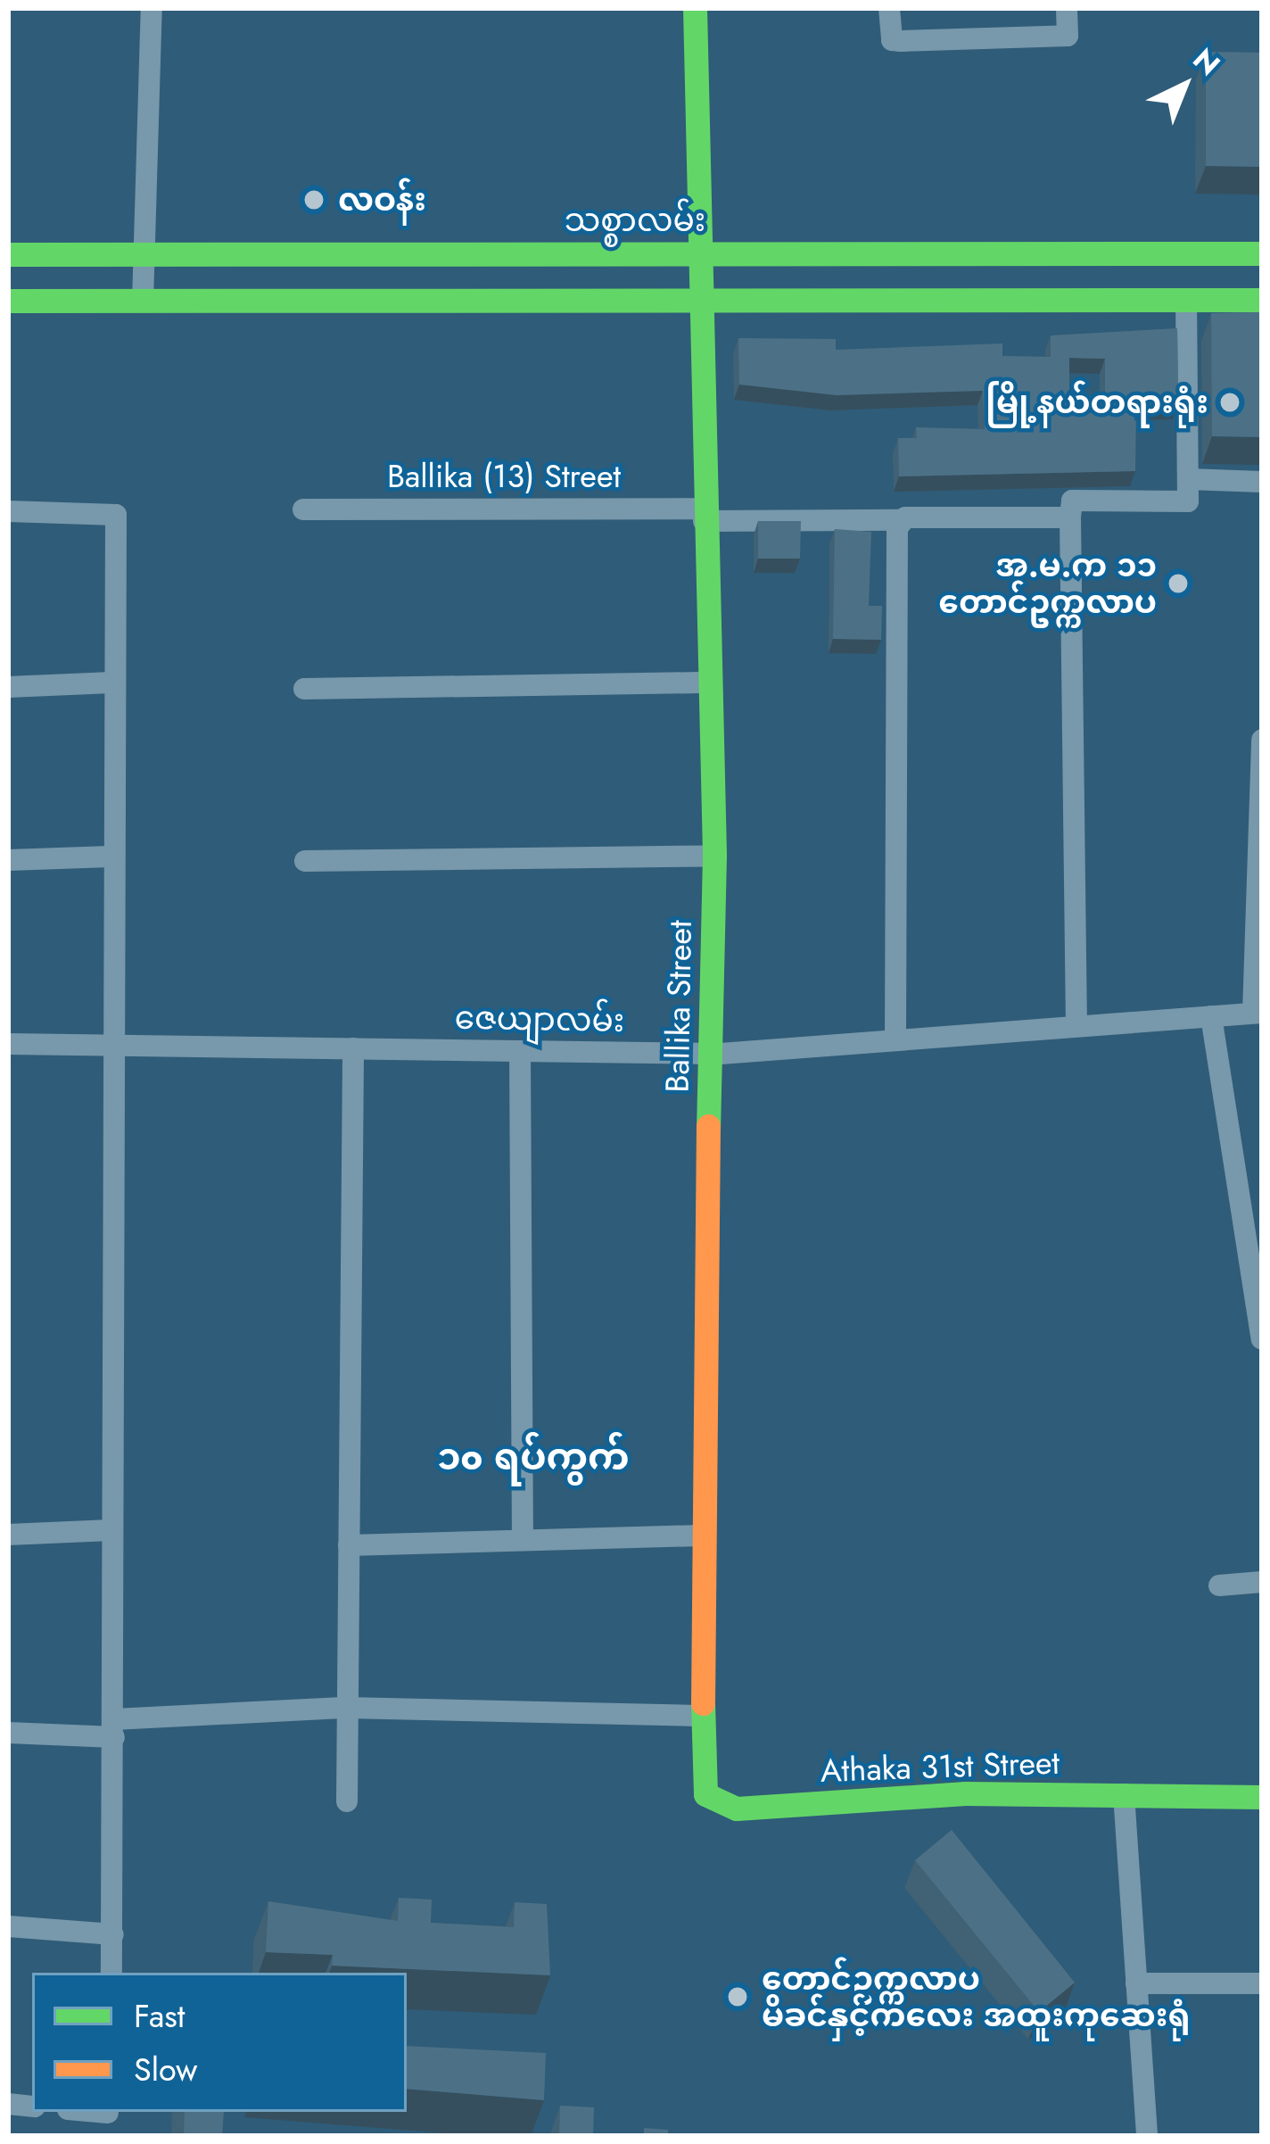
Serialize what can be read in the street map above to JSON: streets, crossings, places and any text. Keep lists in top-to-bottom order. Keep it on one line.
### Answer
{"streets":{"main road":["သစ္စာလမ်း","Ballika Street","Athaka 31st Street"],"street":["Ballika (13) Street","ဇေယျာလမ်း"]},"crossings":[["သစ္စာလမ်း","Ballika Street"],["Ballika (13) Street","Ballika Street"],["Ballika Street","ဇေယျာလမ်း"],["Ballika Street","Athaka 31st Street"]],"districts":["၁o ရပ်ကွက်"],"places":["လဝန်း","မြို့နယ်တရားရုံး","အ.မ.က ၁၁ တောင်ဥက္ကလာပ","တောင်ဥက္ကလာပ မိခင်နှင့်ကလေး အထူးကုဆေးရုံ"],"legend":["Fast","Slow"],"north":"top right"}
